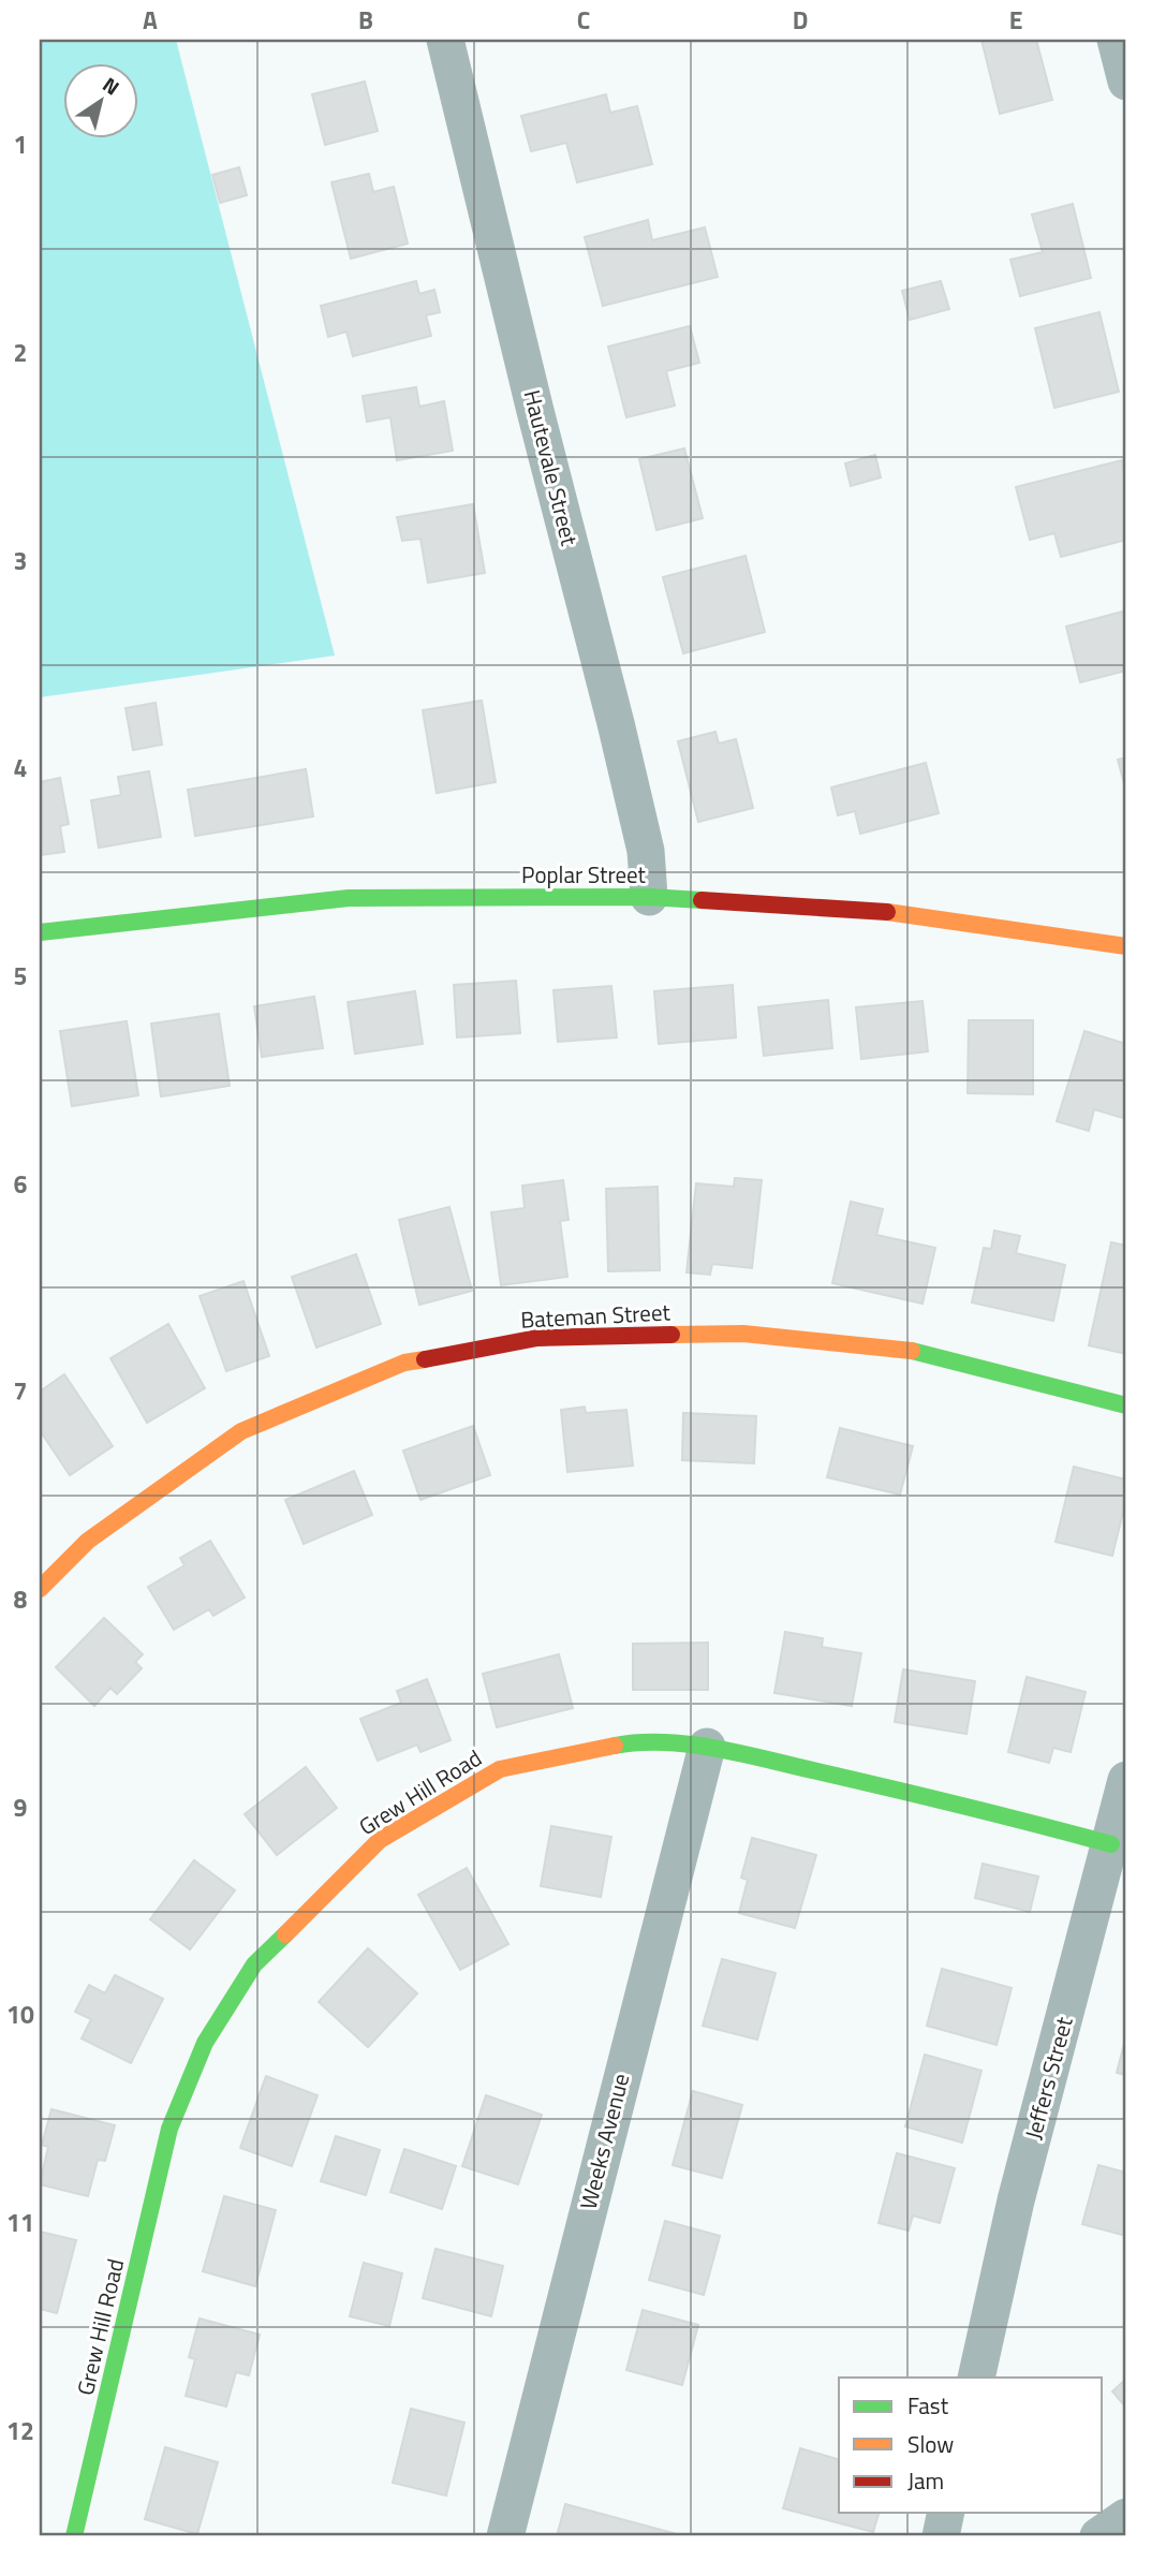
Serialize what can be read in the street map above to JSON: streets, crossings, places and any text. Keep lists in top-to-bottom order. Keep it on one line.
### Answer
{"streets":{"street":["Hautevale Street","Poplar Street","Bateman Street","Grew Hill Road","Jeffers Street","Weeks Avenue"]},"crossings":[["Hautevale Street","Poplar Street"],["Grew Hill Road","Jeffers Street"],["Grew Hill Road","Weeks Avenue"]],"legend":["Fast","Slow","Jam"],"north":"top right","grid":{"columns":["A","B","C","D","E"],"rows":["1","2","3","4","5","6","7","8","9","10","11","12"]}}
